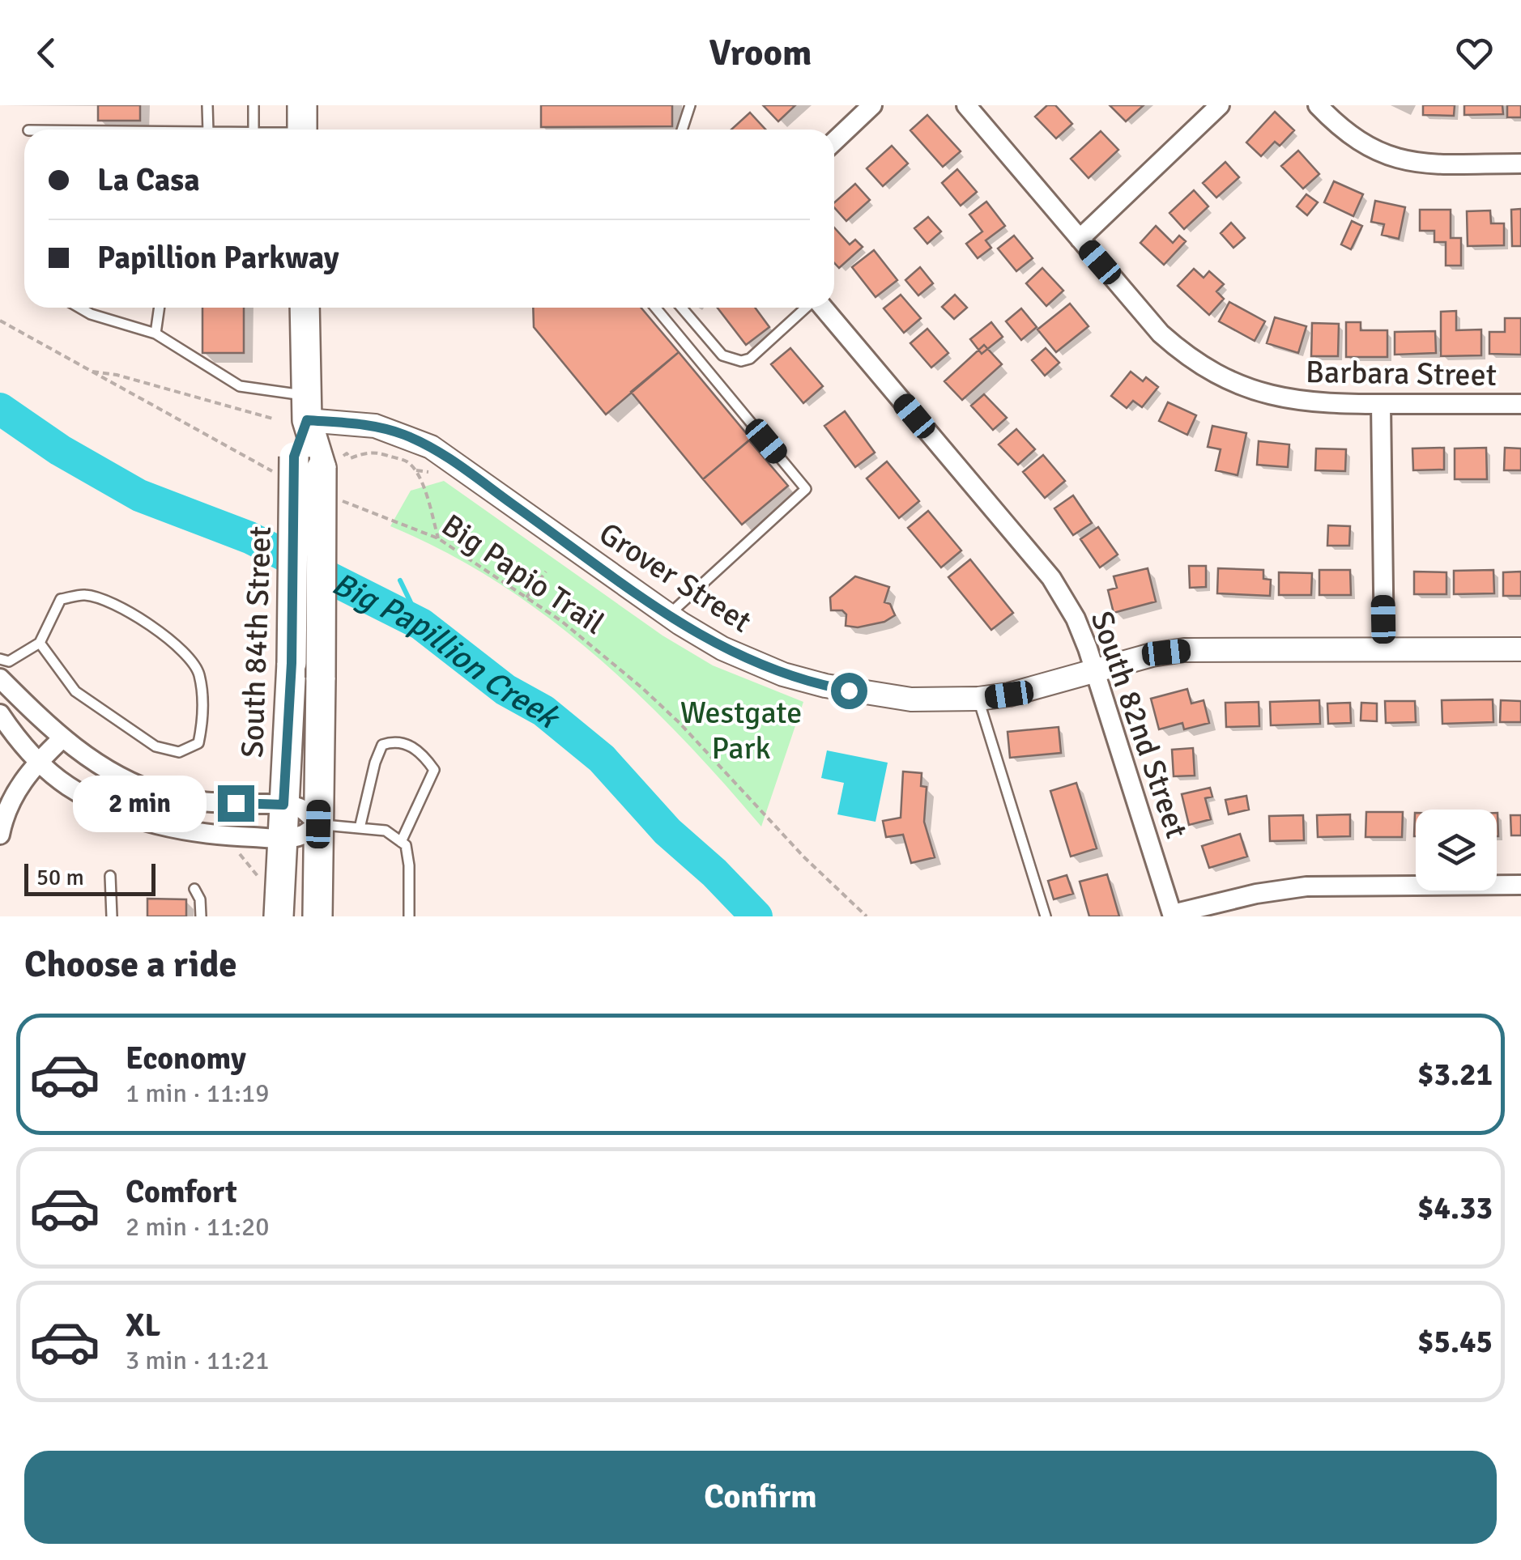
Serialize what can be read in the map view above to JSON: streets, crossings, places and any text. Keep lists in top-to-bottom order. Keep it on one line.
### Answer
{"streets":{"main road":["South 84th Street"],"street":["Barbara Street","Grover Street","South 82nd Street"],"path":["Big Papio Trail"]},"crossings":[["Grover Street","South 84th Street"],["Grover Street","South 82nd Street"]],"water":["Big Papillion Creek"],"parks":["Westgate Park"],"scale_bar":"50 m","page":{"header":"Vroom","banner":["La Casa","Papillion Parkway"],"bubble":"2 min","scale":"50 m","heading":"Choose a ride","list":[{"name":"Economy","note":"1 min · 11:19","value":"$3.21"},{"name":"Comfort","note":"2 min · 11:20","value":"$4.33"},{"name":"XL","note":"3 min · 11:21","value":"$5.45"}],"buttons":"Confirm"}}
